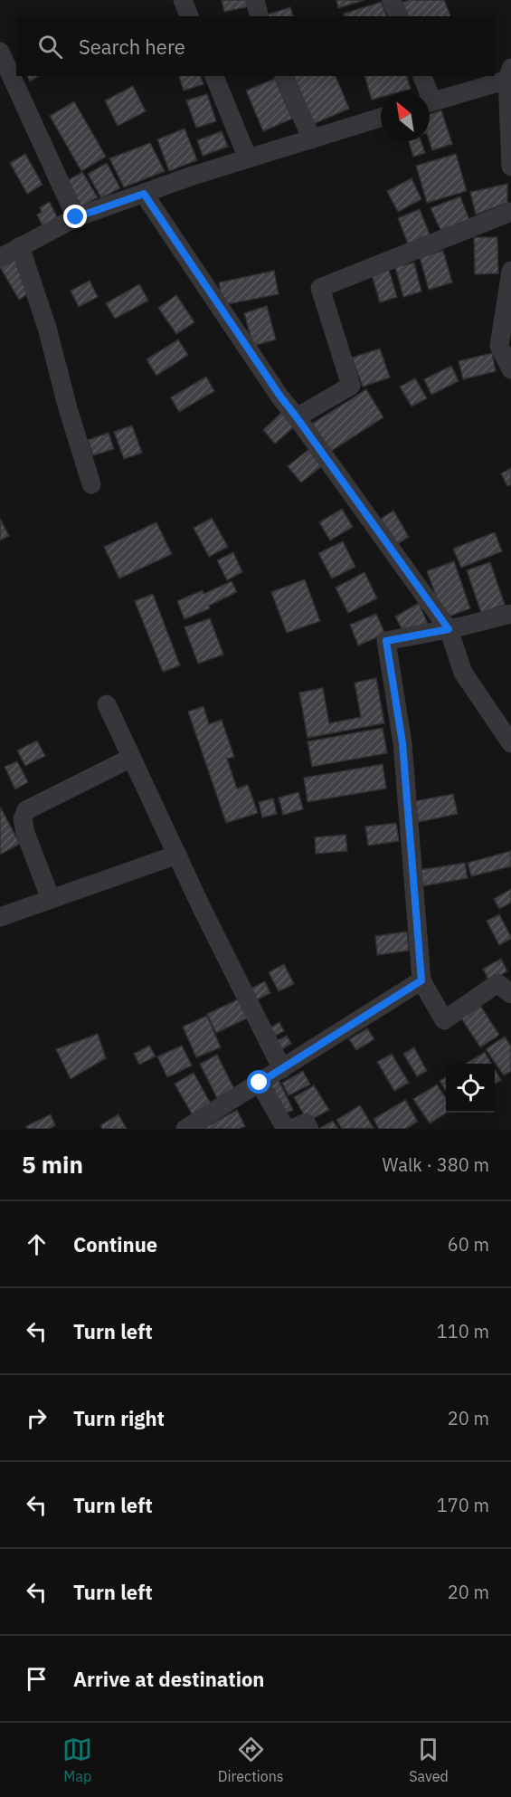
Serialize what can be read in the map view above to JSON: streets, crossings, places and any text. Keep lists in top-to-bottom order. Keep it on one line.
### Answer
{"north":"top left","page":{"search":"Search here","heading":["5 min","Walk · 380 m"],"list":[["Continue","60 m"],["Turn left","110 m"],["Turn right","20 m"],["Turn left","170 m"],["Turn left","20 m"],"Arrive at destination"],"nav":["Map","Directions","Saved"]}}
